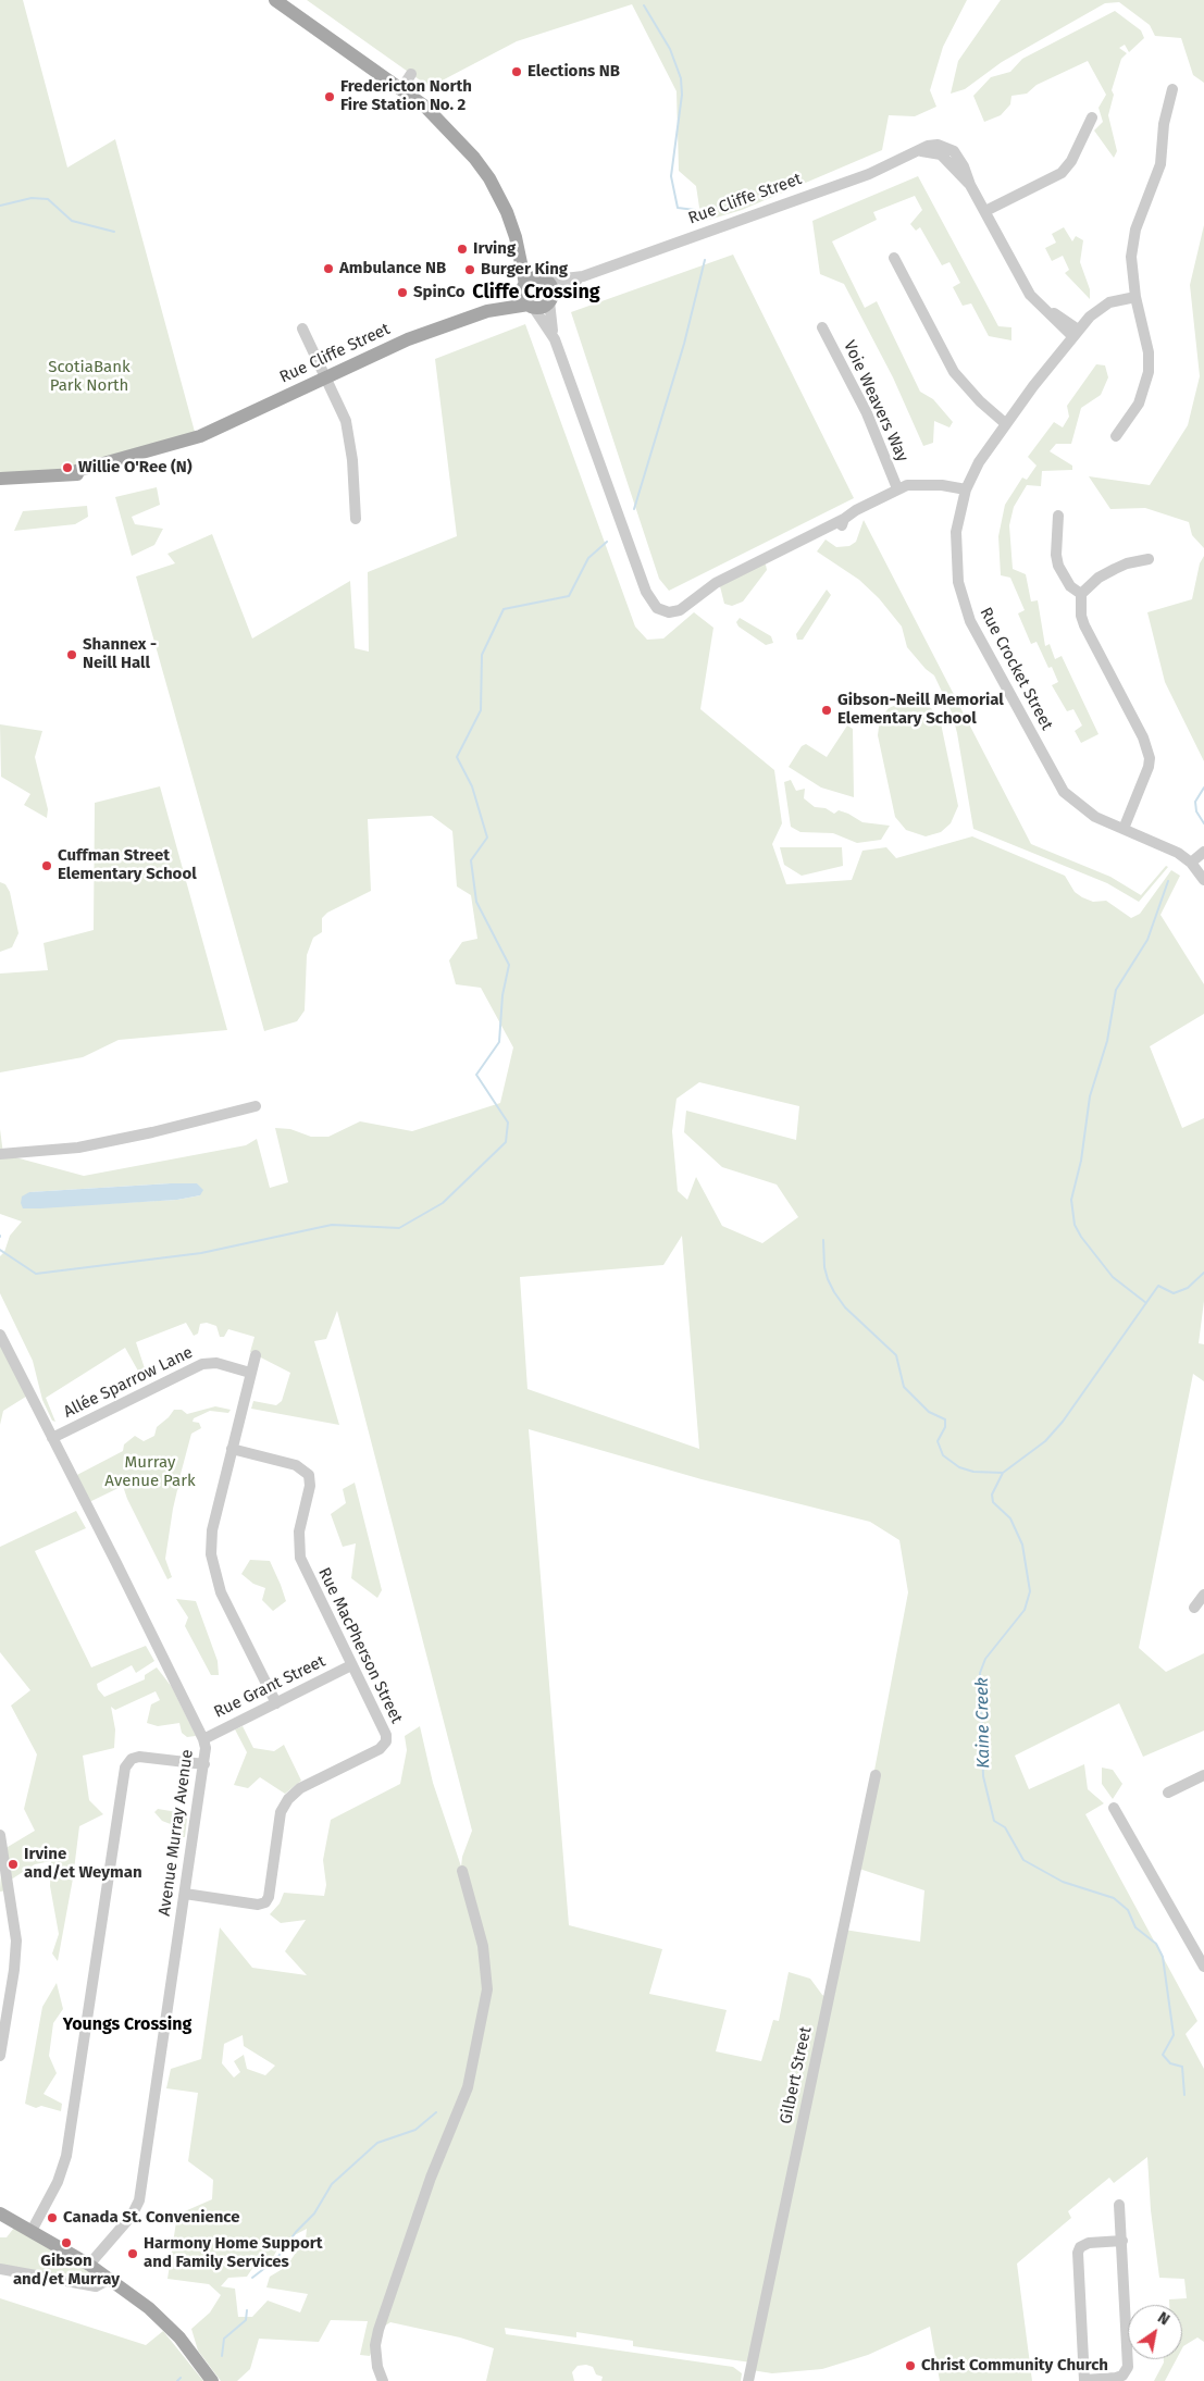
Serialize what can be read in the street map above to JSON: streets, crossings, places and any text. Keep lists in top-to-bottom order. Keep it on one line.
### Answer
{"streets":{"main road":["Rue Cliffe Street"],"street":["Voie Weavers Way","Rue Crocket Street","Allée Sparrow Lane","Rue MacPherson Street","Rue Grant Street","Avenue Murray Avenue","Gilbert Street"]},"crossings":[["Rue Cliffe Street","Rue Crocket Street"],["Allée Sparrow Lane","Avenue Murray Avenue"],["Rue MacPherson Street","Rue Grant Street"],["Rue MacPherson Street","Avenue Murray Avenue"],["Rue Grant Street","Avenue Murray Avenue"]],"districts":["Cliffe Crossing","Youngs Crossing"],"water":["Kaine Creek"],"parks":["ScotiaBank Park North","Murray Avenue Park"],"places":["Elections NB","Fredericton North Fire Station No. 2","Irving","Ambulance NB","Burger King","SpinCo","Willie O'Ree (N)","Shannex - Neill Hall","Gibson-Neill Memorial Elementary School","Cuffman Street Elementary School","Irvine and/et Weyman","Canada St. Convenience","Gibson and/et Murray","Harmony Home Support and Family Services","Christ Community Church"],"north":"top right"}
